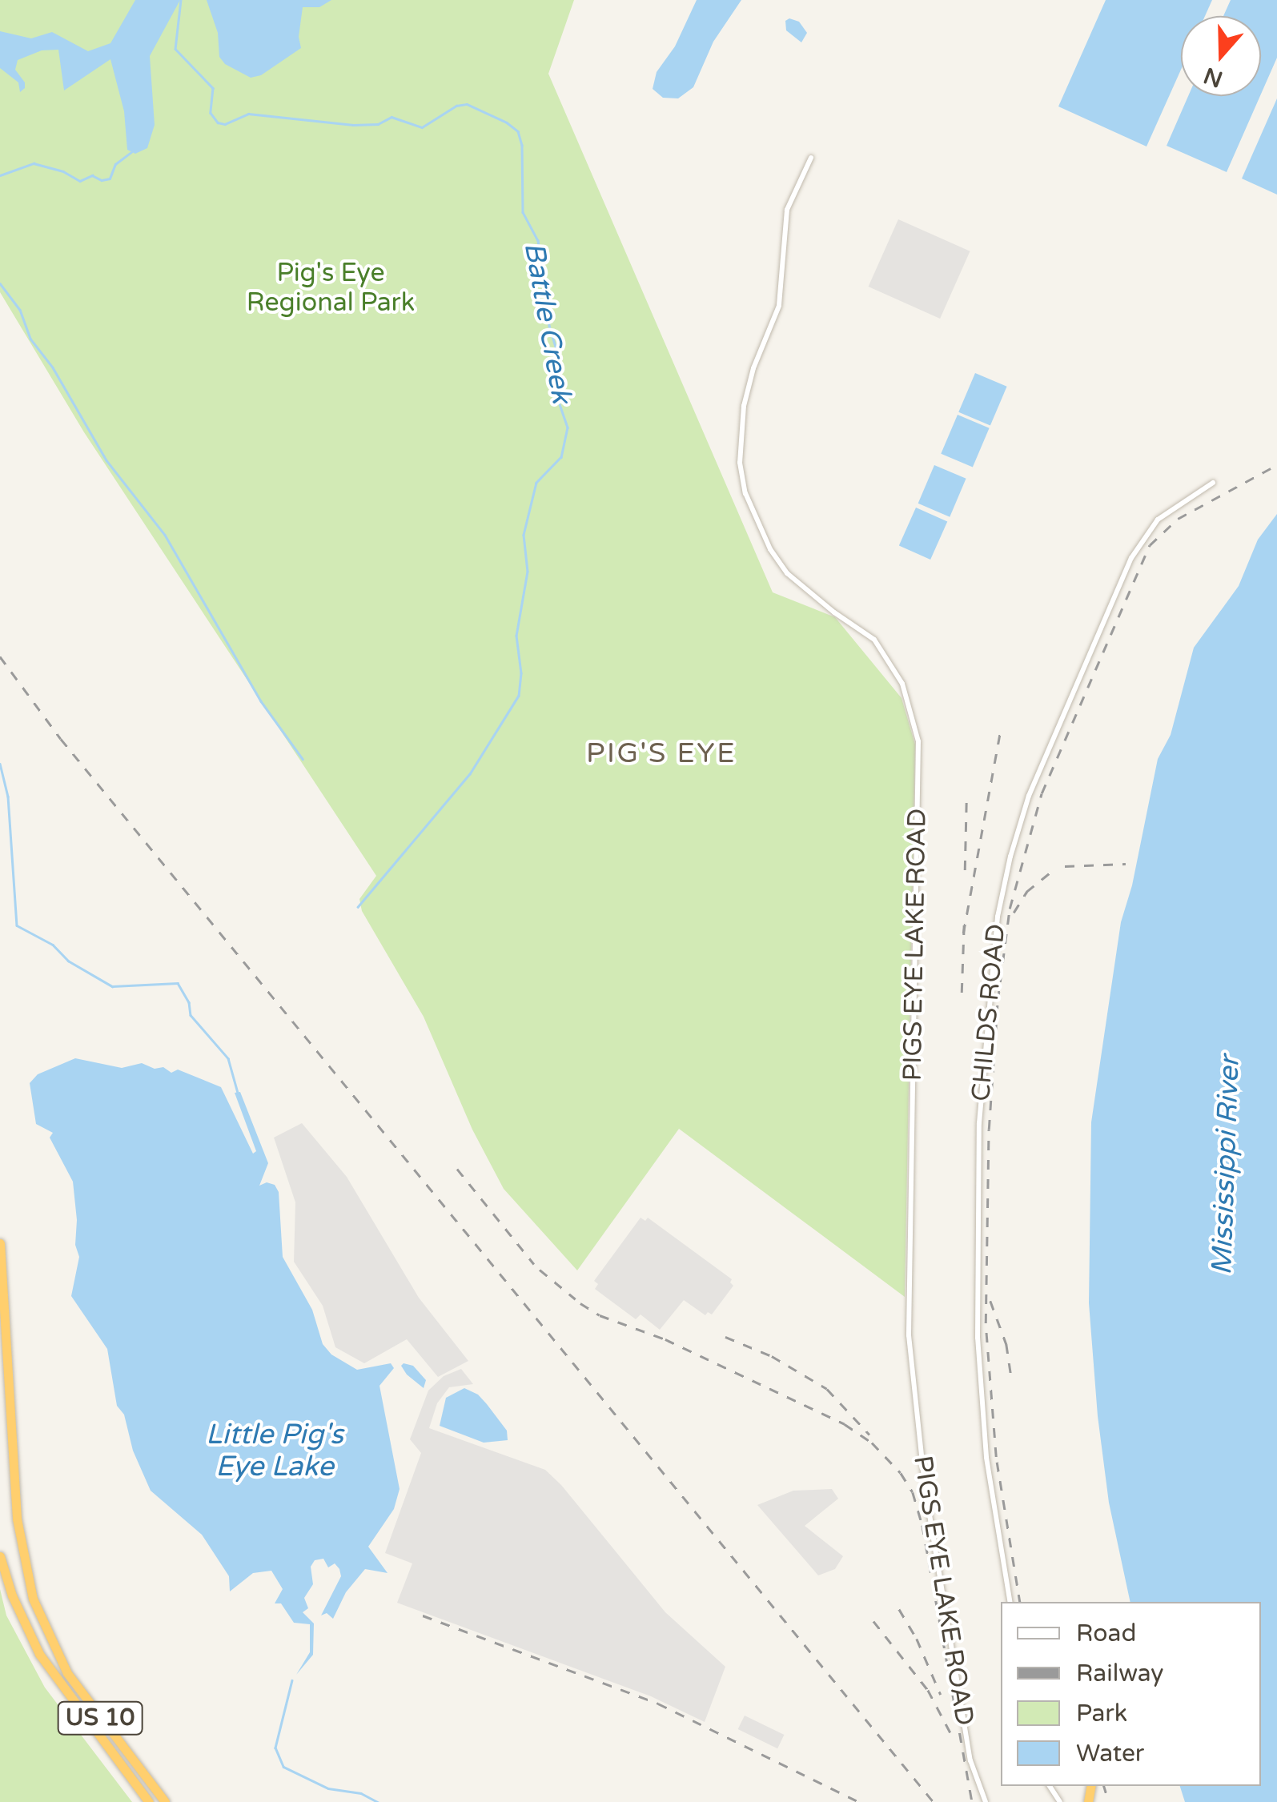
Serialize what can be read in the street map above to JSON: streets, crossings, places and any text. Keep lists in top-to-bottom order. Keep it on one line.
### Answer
{"streets":{"highway":["US 10"],"street":["PIGS EYE LAKE ROAD","CHILDS ROAD"]},"districts":["PIG'S EYE"],"water":["Battle Creek","Mississippi River","Little Pig's Eye Lake"],"parks":["Pig's Eye Regional Park"],"legend":["Road","Railway","Park","Water"],"north":"bottom"}
